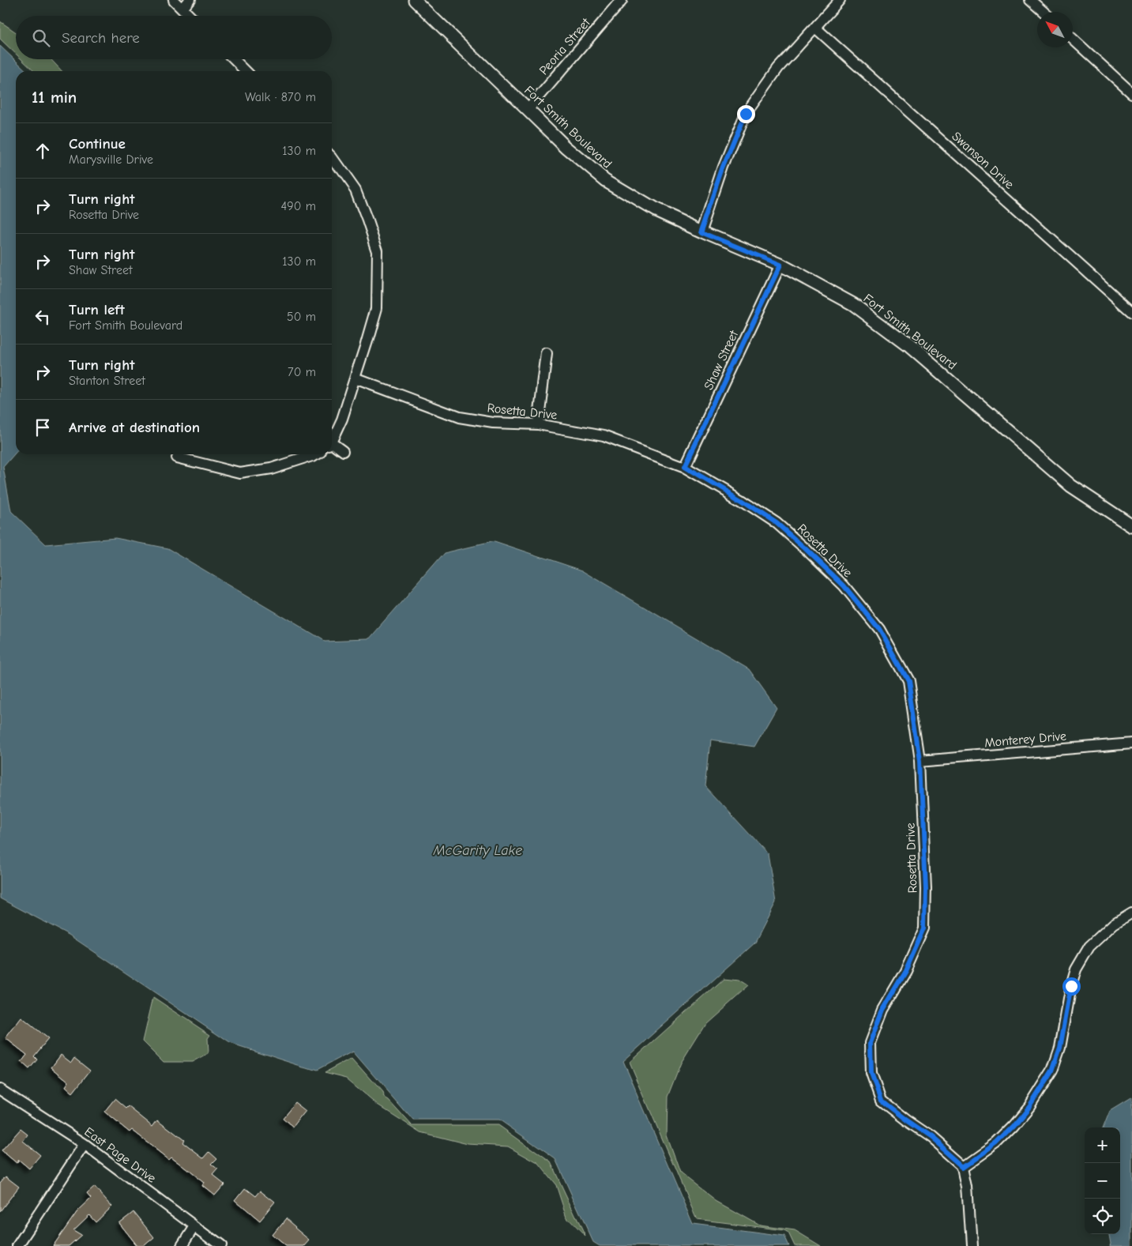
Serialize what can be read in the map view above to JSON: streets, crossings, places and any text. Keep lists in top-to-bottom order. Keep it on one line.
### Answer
{"streets":{"street":["Peoria Street","Fort Smith Boulevard","Swanson Drive","Shaw Street","Rosetta Drive","Monterey Drive","East Page Drive"]},"crossings":[["Peoria Street","Fort Smith Boulevard"],["Fort Smith Boulevard","Shaw Street"],["Shaw Street","Rosetta Drive"],["Rosetta Drive","Monterey Drive"]],"water":["McGarity Lake"],"north":"top left","page":{"search":"Search here","heading":["11 min","Walk · 870 m"],"list":[["Continue","Marysville Drive","130 m"],["Turn right","Rosetta Drive","490 m"],["Turn right","Shaw Street","130 m"],["Turn left","Fort Smith Boulevard","50 m"],["Turn right","Stanton Street","70 m"],"Arrive at destination"],"map_buttons":["+","−"]}}
